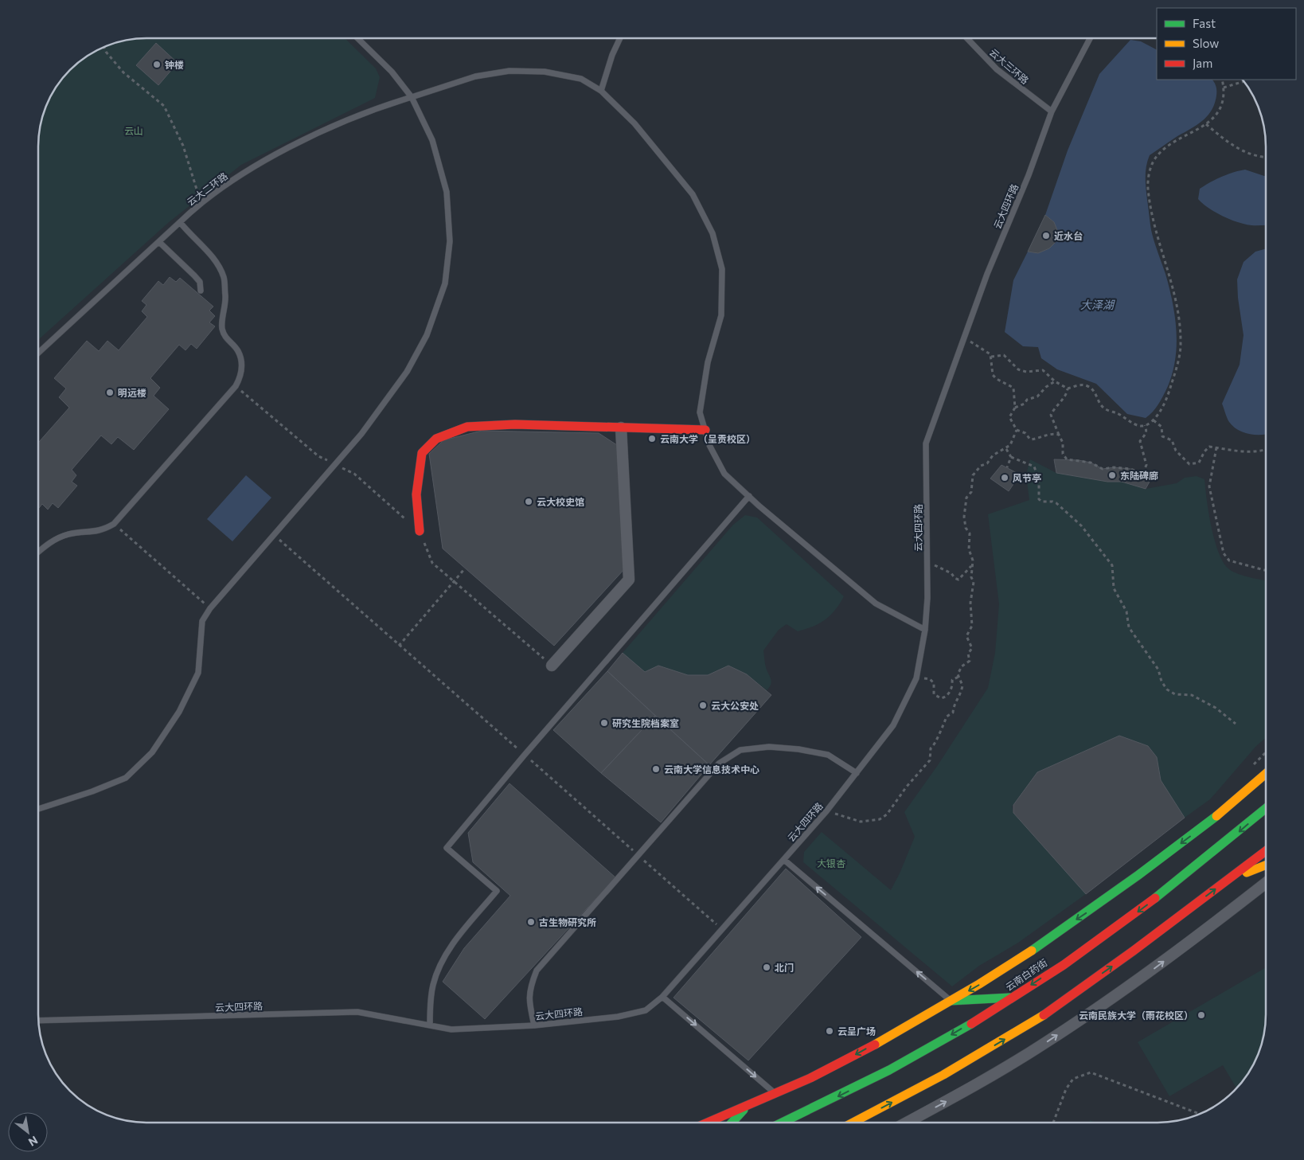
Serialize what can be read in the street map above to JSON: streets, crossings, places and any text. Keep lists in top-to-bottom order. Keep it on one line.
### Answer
{"streets":{"main road":["云南白药街"],"lane":["云大三环路","云大二环路","云大四环路"]},"crossings":[["云大三环路","云大四环路"],["云大二环路","云大四环路"]],"water":["大泽湖"],"parks":["云山","大银杏"],"places":["钟楼","近水台","明远楼","云南大学（呈贡校区）","东陆碑廊","风节亭","云大校史馆","云大公安处","研究生院档案室","云南大学信息技术中心","古生物研究所","北门","云南民族大学（雨花校区）","云呈广场"],"legend":["Fast","Slow","Jam"],"north":"bottom right"}
